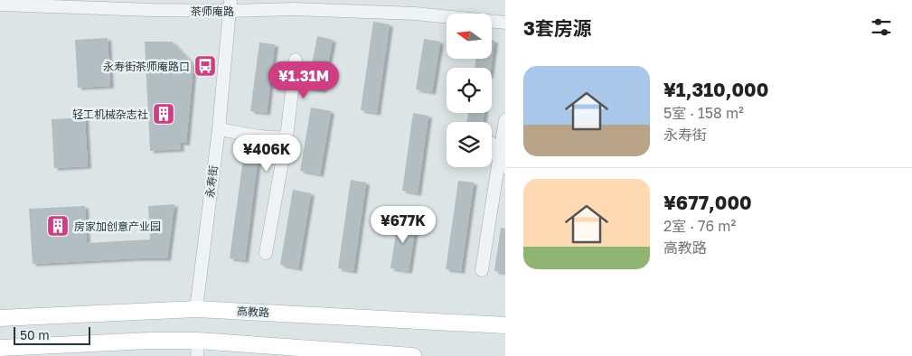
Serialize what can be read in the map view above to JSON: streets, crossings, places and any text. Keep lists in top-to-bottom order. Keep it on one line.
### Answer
{"streets":{"main road":["高教路"],"street":["茶师庵路","永寿街"]},"crossings":[["茶师庵路","永寿街"],["永寿街","高教路"]],"places":{"bus stop":["永寿街茶师庵路口"],"building":["轻工机械杂志社","房家加创意产业园"]},"scale_bar":"50 m","north":"left","page":{"heading":"3套房源","list":[{"name":"¥1,310,000","note":"5室 · 158 m² · 永寿街"},{"name":"¥677,000","note":"2室 · 76 m² · 高教路"}],"price":["¥1.31M","¥406K","¥677K"],"scale":"50 m"}}
